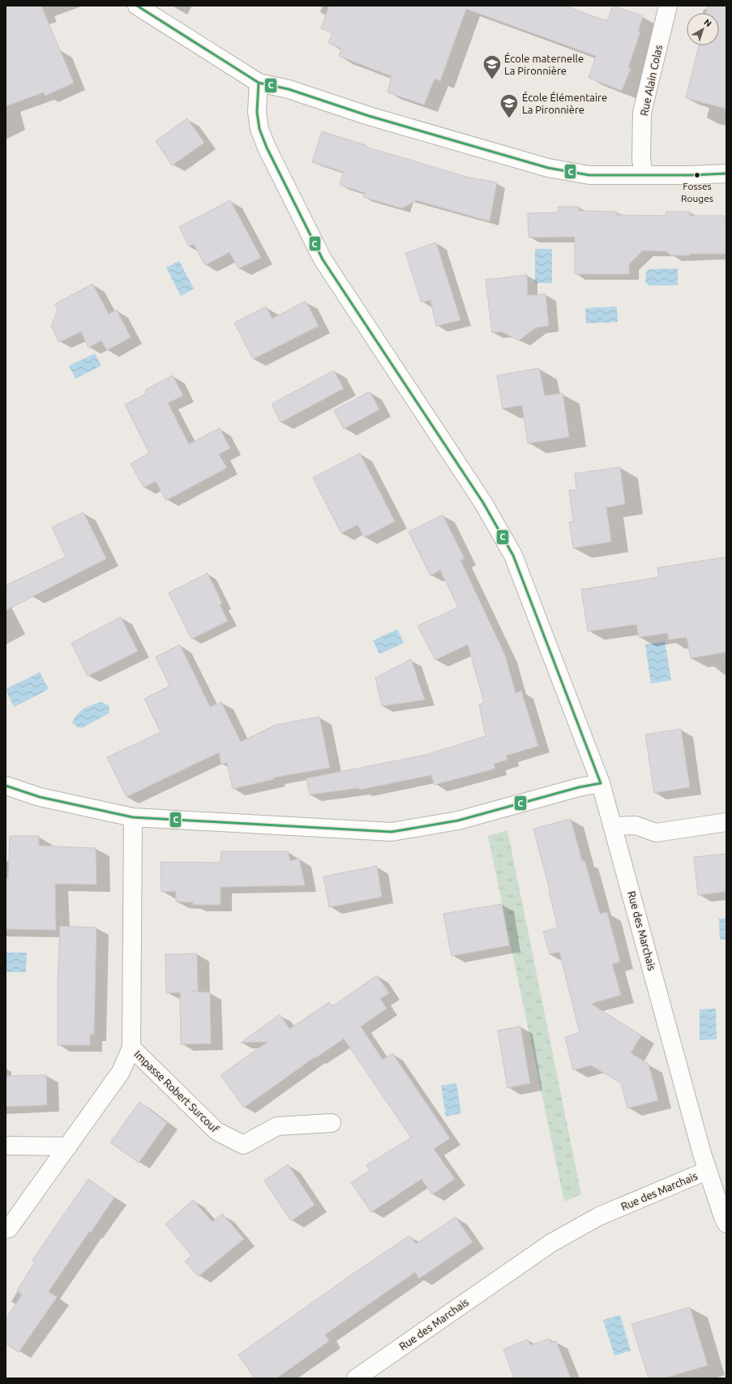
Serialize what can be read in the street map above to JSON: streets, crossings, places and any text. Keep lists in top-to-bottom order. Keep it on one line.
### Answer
{"streets":{"street":["Rue Alain Colas","Rue des Marchais","Impasse Robert Surcouf"]},"places":{"school or university":["École maternelle La Pironnière","École Élémentaire La Pironnière"],"other":["Fosses Rouges"]},"lines":["transit line C"],"north":"top right"}
